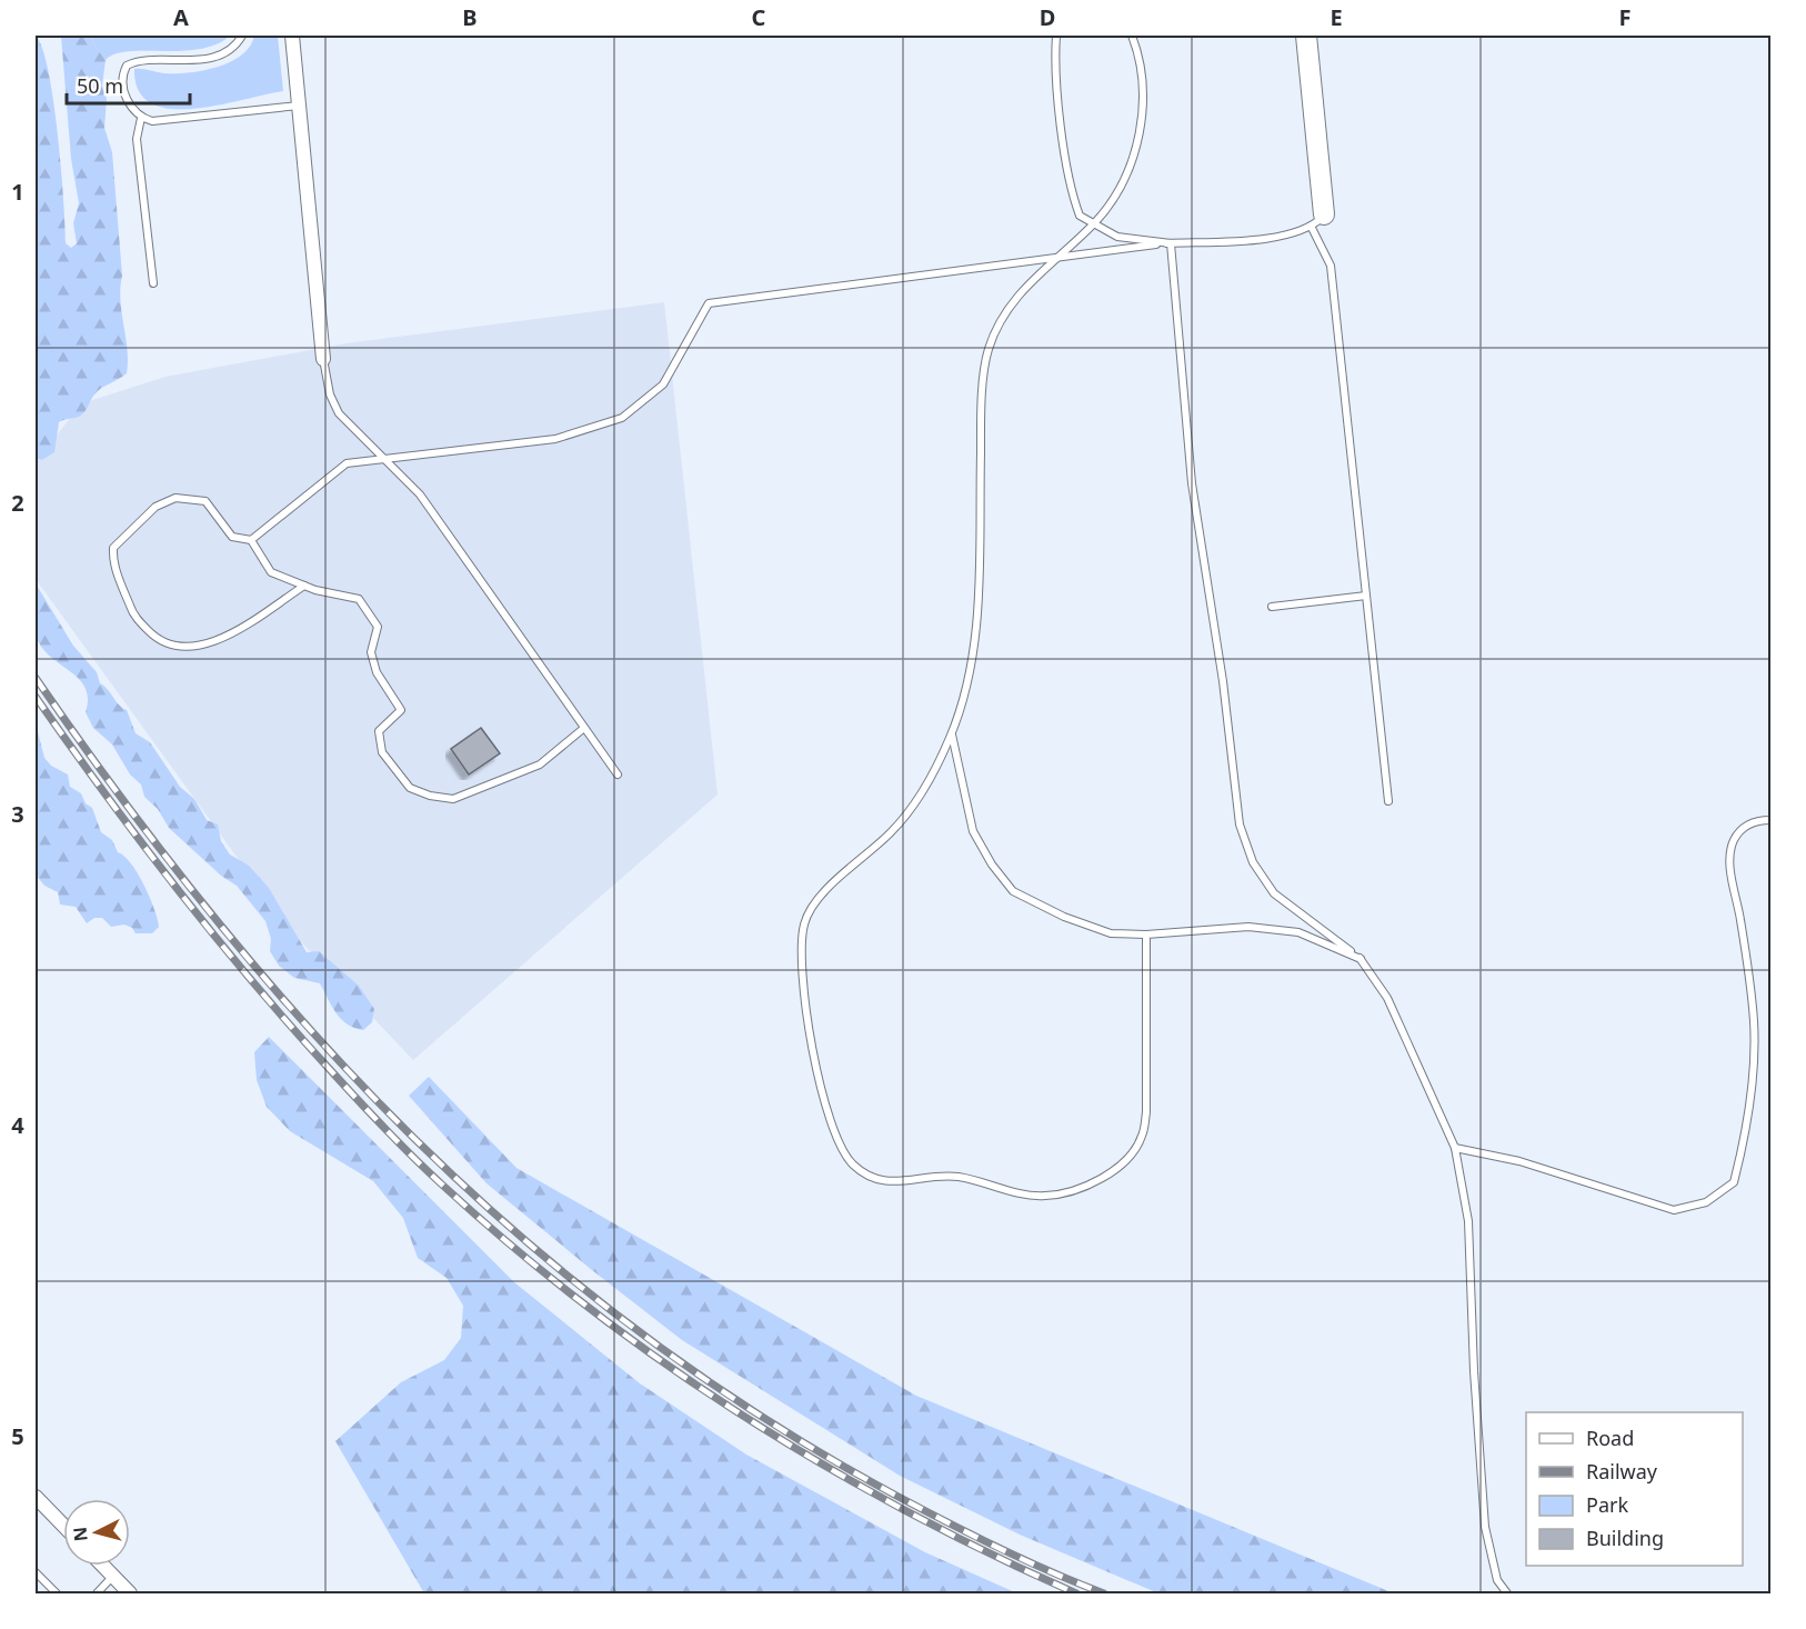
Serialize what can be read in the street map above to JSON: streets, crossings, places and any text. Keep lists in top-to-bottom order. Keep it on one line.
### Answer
{"legend":["Road","Railway","Park","Building"],"scale_bar":"50 m","north":"left","grid":{"columns":["A","B","C","D","E","F"],"rows":["1","2","3","4","5"]}}
